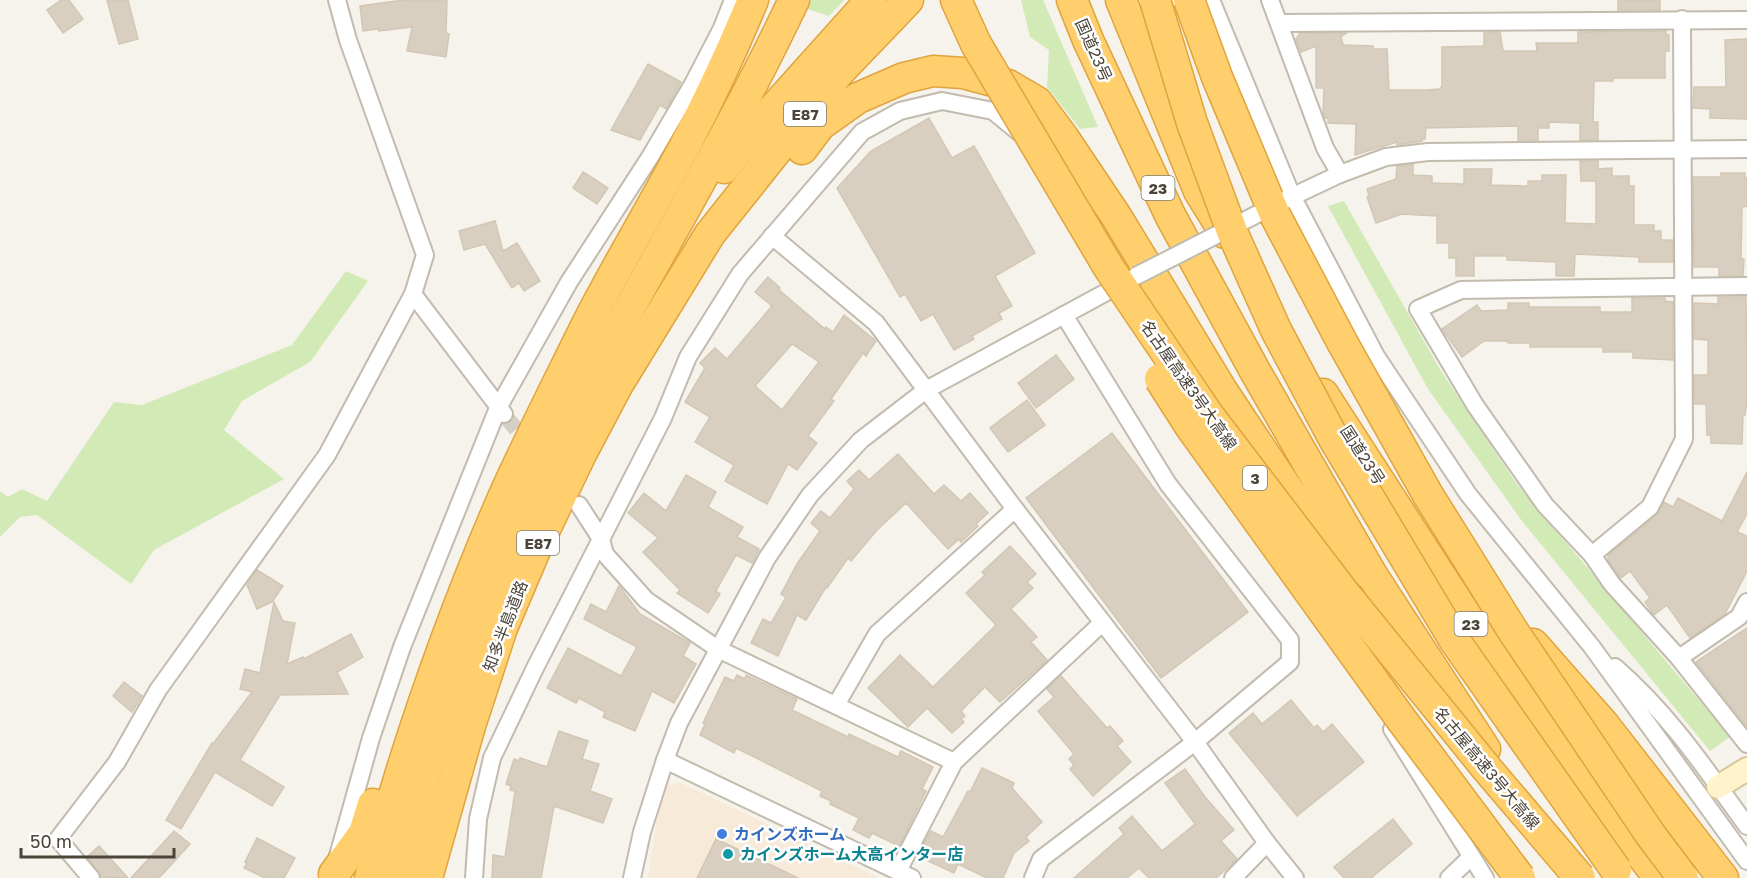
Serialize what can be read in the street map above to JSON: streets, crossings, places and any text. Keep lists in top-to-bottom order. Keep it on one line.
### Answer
{"streets":{"highway":["国道23号","E87","23","名古屋高速3号大高線","3","知多半島道路"]},"crossings":[["E87","知多半島道路"]],"places":["カインズホーム","カインズホーム大高インター店"],"scale_bar":"50 m"}
